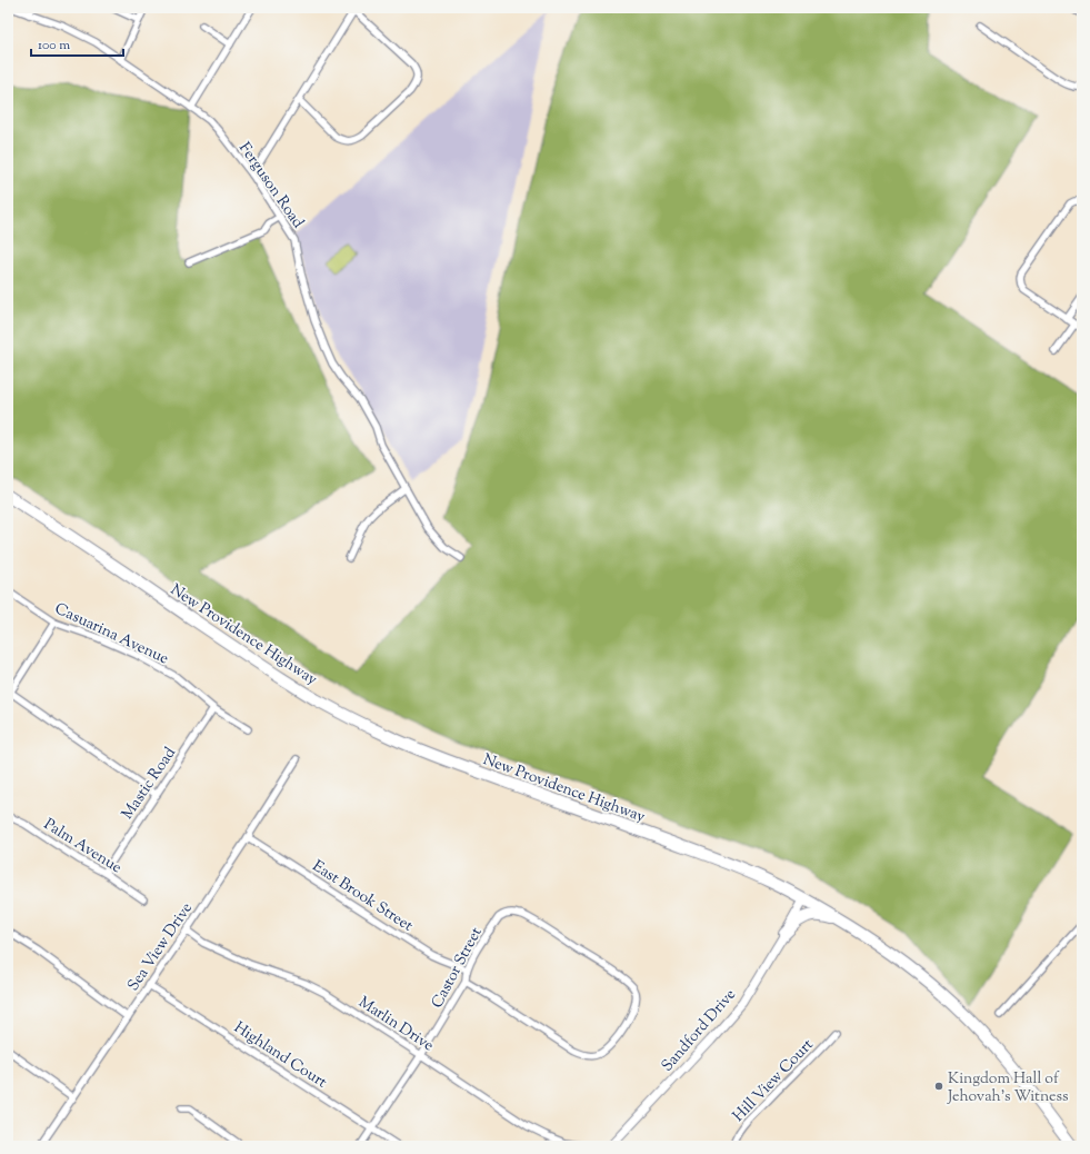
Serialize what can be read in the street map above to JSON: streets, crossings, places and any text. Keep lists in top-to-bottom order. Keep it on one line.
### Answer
{"streets":{"highway":["New Providence Highway"],"street":["Ferguson Road","Casuarina Avenue","Mastic Road","Palm Avenue","East Brook Street","Sea View Drive","Castor Street","Marlin Drive","Sandford Drive","Highland Court","Hill View Court"]},"crossings":[["Casuarina Avenue","Mastic Road"],["New Providence Highway","Sandford Drive"],["Mastic Road","Palm Avenue"],["East Brook Street","Sea View Drive"],["East Brook Street","Castor Street"],["Sea View Drive","Marlin Drive"],["Sea View Drive","Highland Court"],["Castor Street","Marlin Drive"],["Castor Street","Highland Court"]],"places":["Kingdom Hall of Jehovah’s Witness"],"scale_bar":"100 m"}
